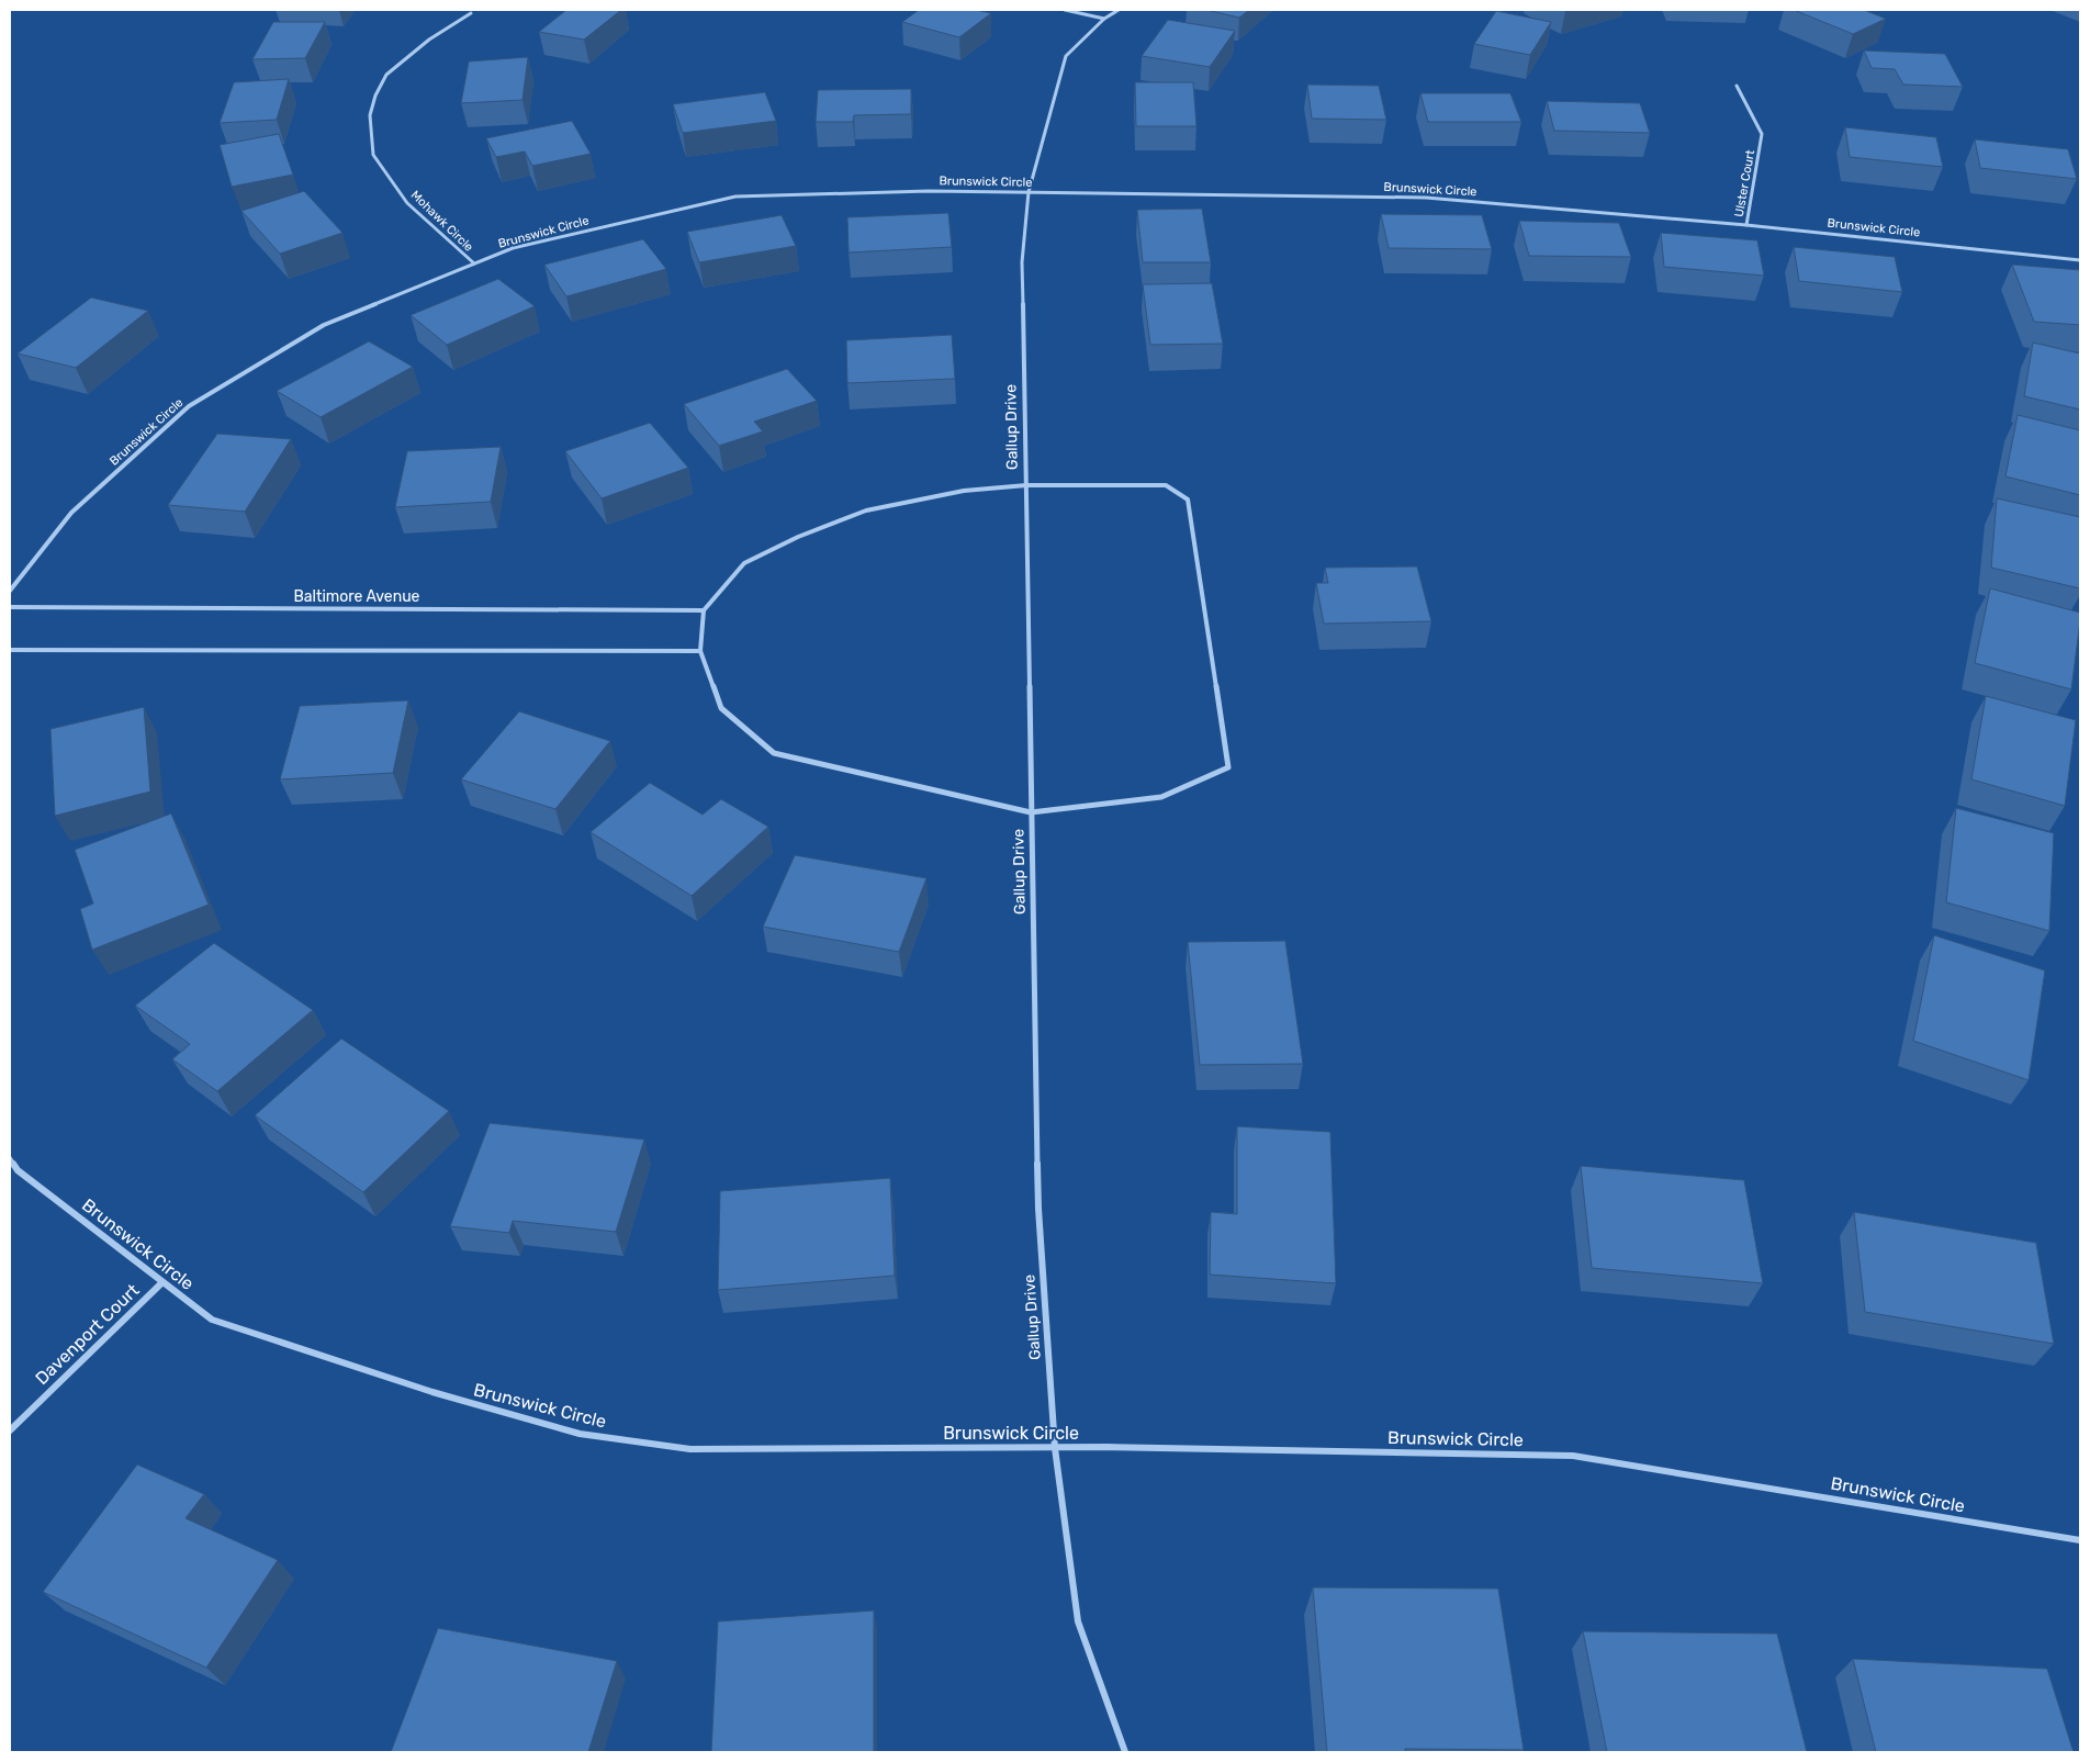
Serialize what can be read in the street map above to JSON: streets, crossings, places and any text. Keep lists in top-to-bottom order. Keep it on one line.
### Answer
{"streets":{"street":["Brunswick Circle","Ulster Court","Mohawk Circle","Gallup Drive","Baltimore Avenue","Davenport Court"]},"crossings":[["Brunswick Circle","Ulster Court"],["Brunswick Circle","Mohawk Circle"],["Brunswick Circle","Gallup Drive"],["Brunswick Circle","Davenport Court"]]}
